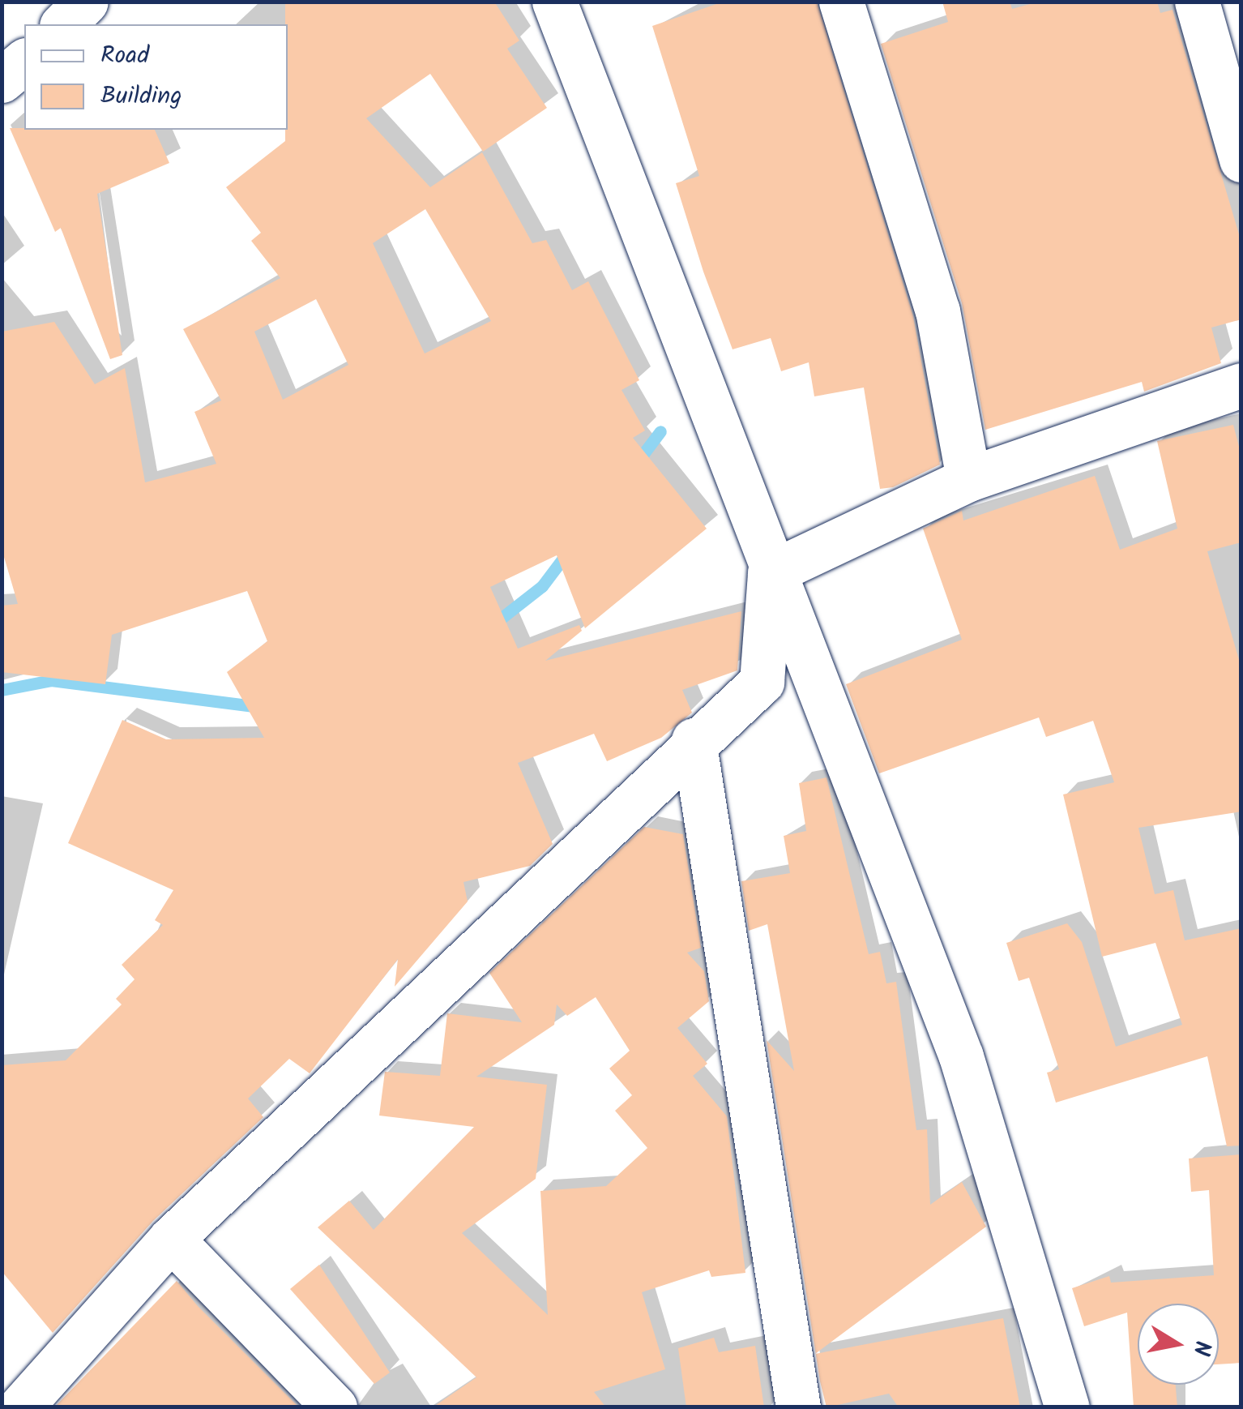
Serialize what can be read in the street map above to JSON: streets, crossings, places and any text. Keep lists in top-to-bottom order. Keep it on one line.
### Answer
{"legend":["Road","Building"],"north":"right"}
